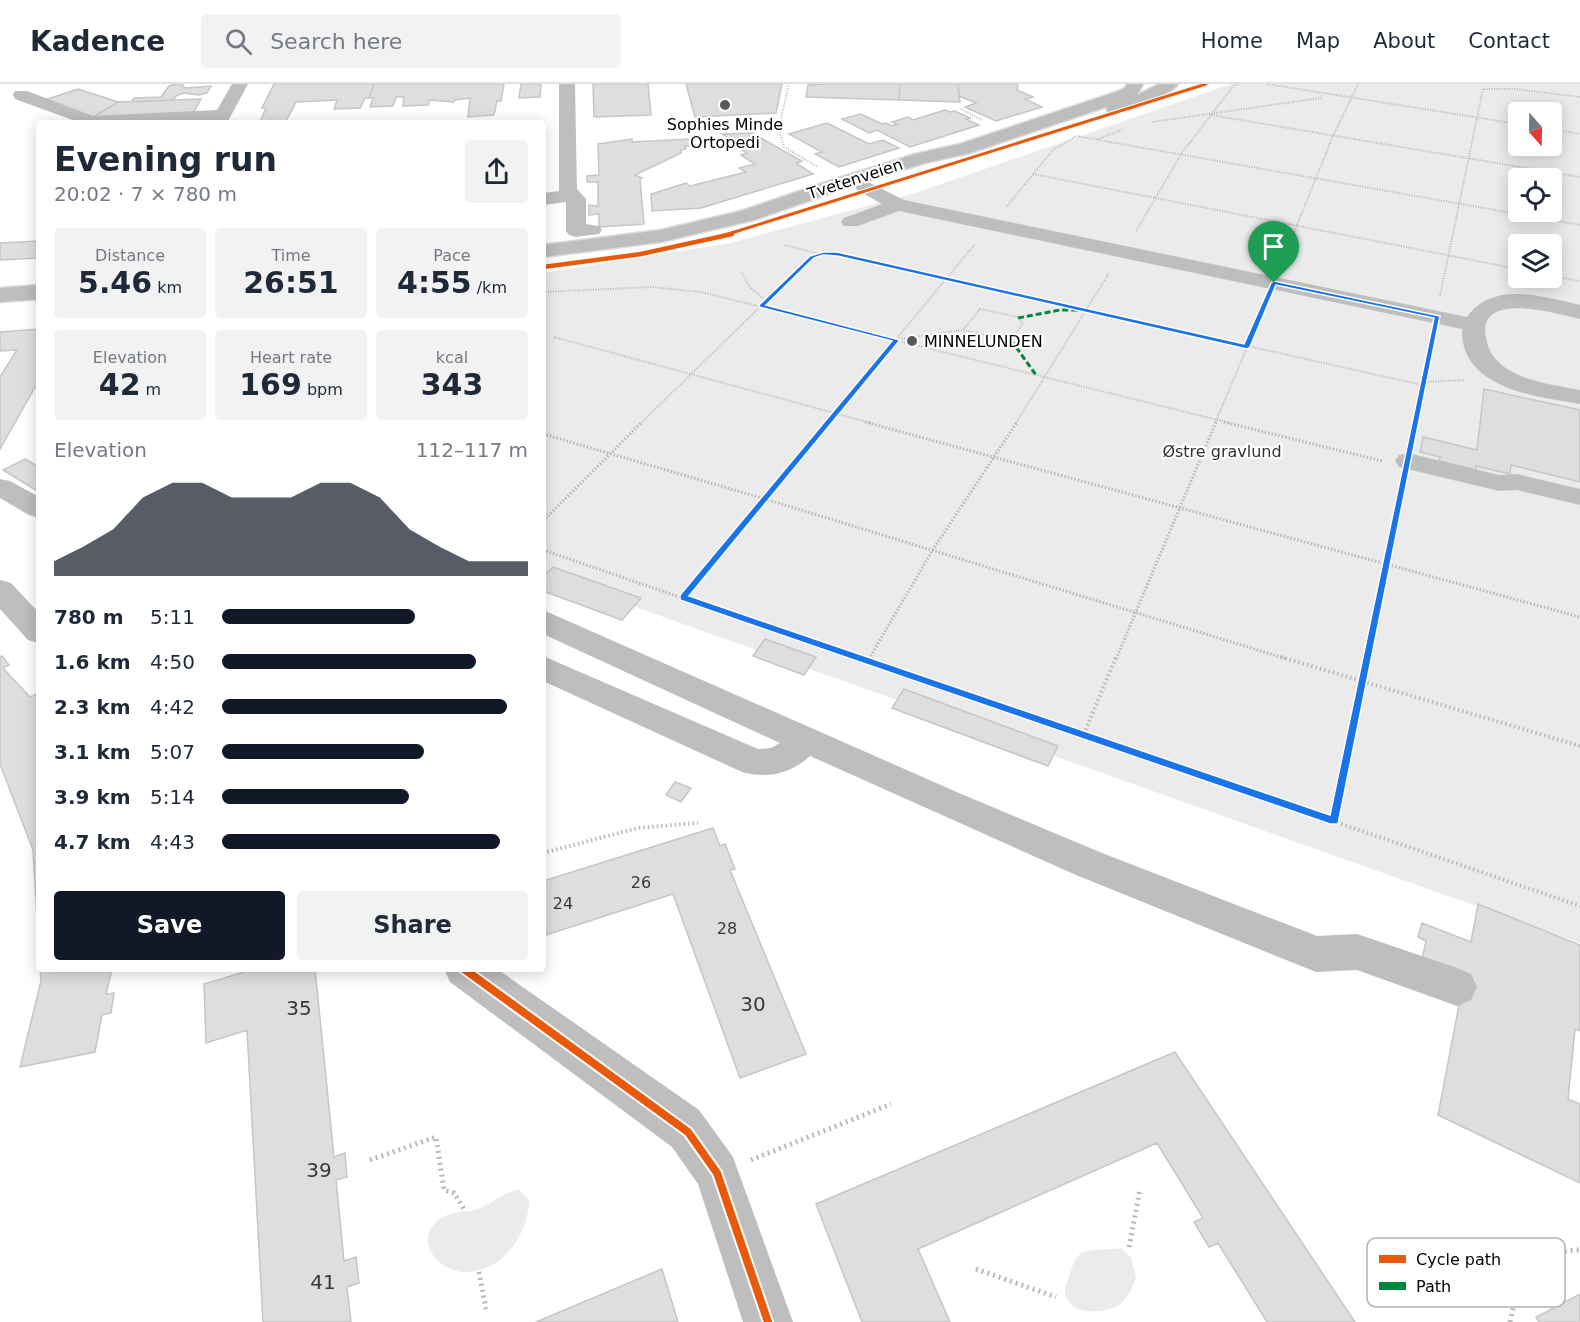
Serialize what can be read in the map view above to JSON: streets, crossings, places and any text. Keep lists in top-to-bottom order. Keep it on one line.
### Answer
{"streets":{"main road":["Tvetenveien"]},"parks":["Østre gravlund"],"places":["Sophies Minde Ortopedi","MINNELUNDEN"],"house_numbers":["26","24","28","30","35","39","41"],"legend":["Cycle path","Path"],"north":"bottom","page":{"header":"Kadence","search":"Search here","nav":["Home","Map","About","Contact"],"heading":["Evening run","20:02 · 7 × 780 m"],"stats":[["Distance","5.46 km"],["Time","26:51"],["Pace","4:55 /km"],["Elevation","42 m"],["Heart rate","169 bpm"],["kcal","343"]],"chart":["Elevation","112–117 m"],"list":[{"name":"780 m","note":"5:11"},{"name":"1.6 km","note":"4:50"},{"name":"2.3 km","note":"4:42"},{"name":"3.1 km","note":"5:07"},{"name":"3.9 km","note":"5:14"},{"name":"4.7 km","note":"4:43"}],"buttons":["Save","Share"]}}
